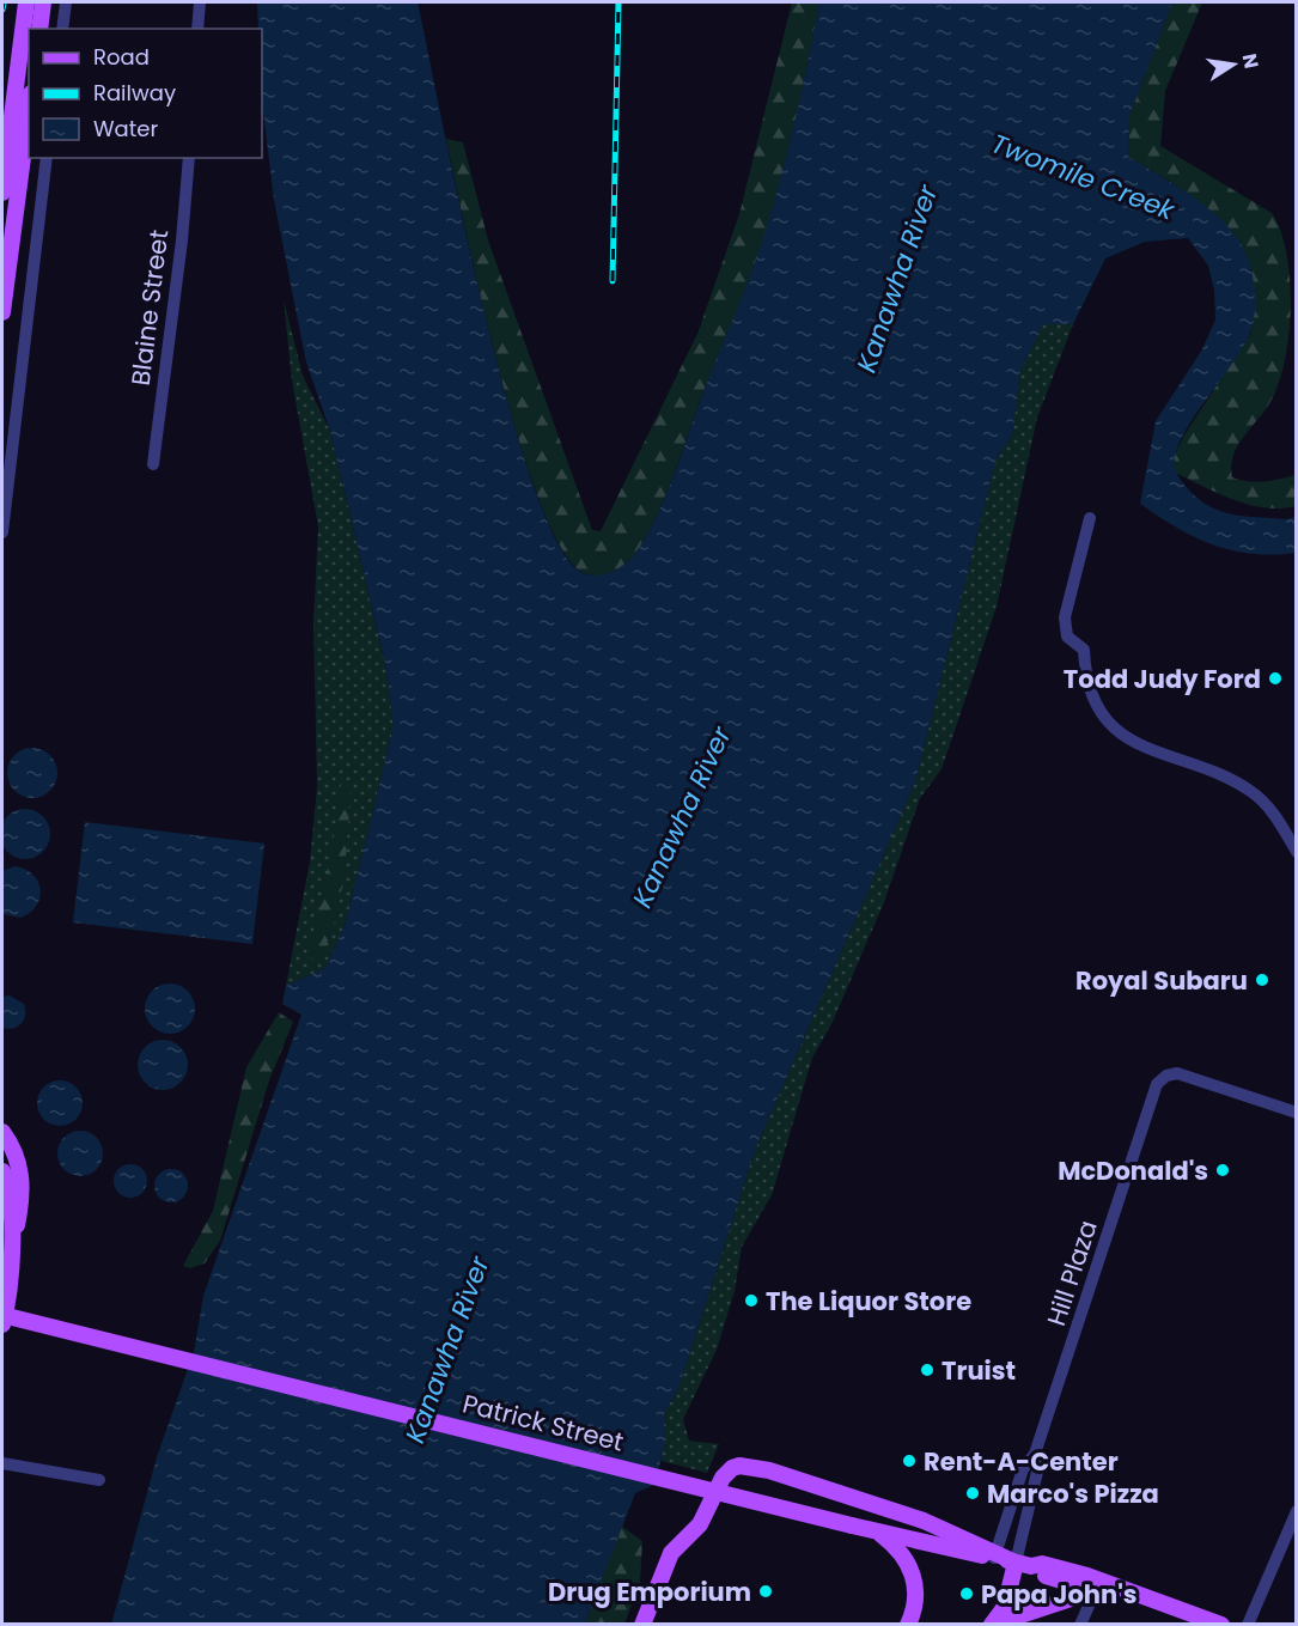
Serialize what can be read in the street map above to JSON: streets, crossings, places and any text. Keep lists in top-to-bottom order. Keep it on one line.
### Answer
{"streets":{"main road":["Patrick Street"],"street":["Blaine Street","Hill Plaza"]},"crossings":[["Hill Plaza","Patrick Street"]],"water":["Twomile Creek","Kanawha River"],"places":["Todd Judy Ford","Royal Subaru","McDonald's","The Liquor Store","Truist","Rent-A-Center","Marco's Pizza","Drug Emporium","Papa John's"],"legend":["Road","Railway","Water"],"north":"right"}
